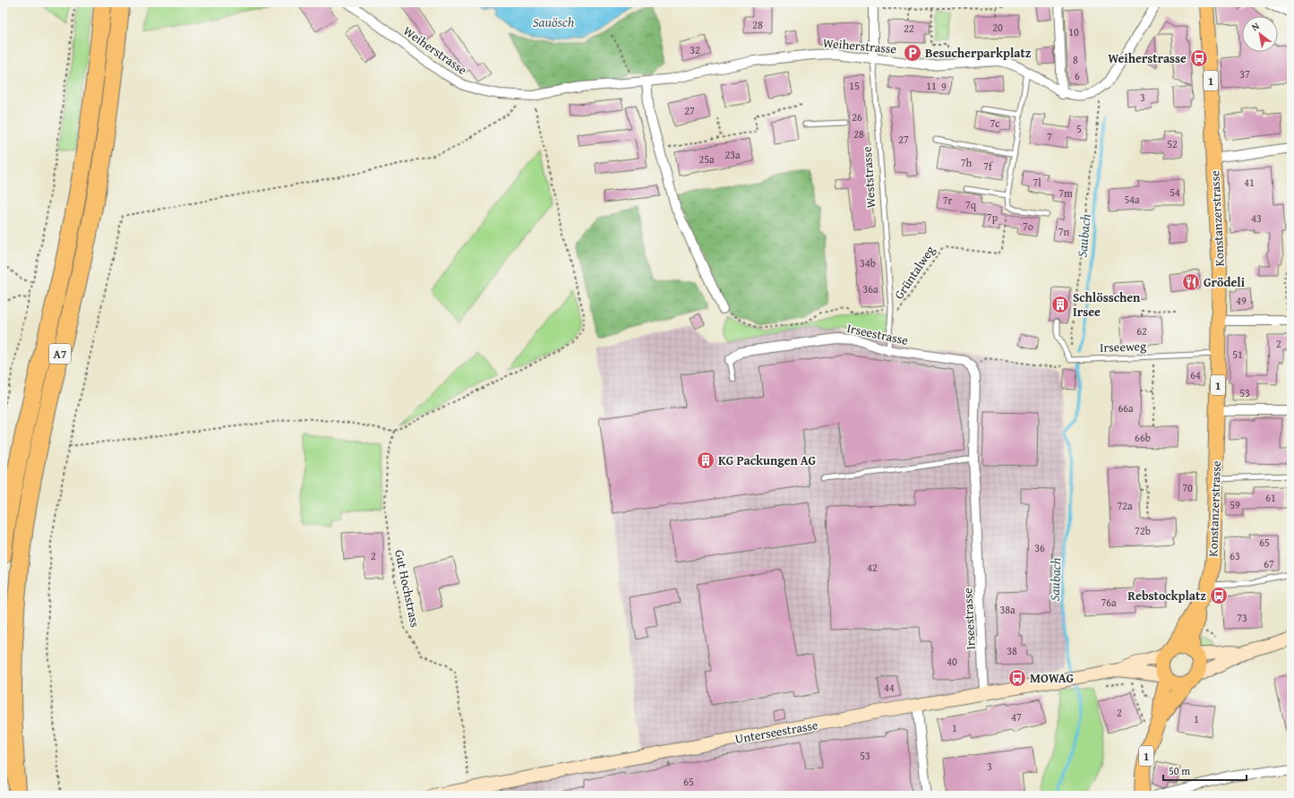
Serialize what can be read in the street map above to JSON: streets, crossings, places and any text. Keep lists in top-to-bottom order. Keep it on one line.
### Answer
{"streets":{"highway":["A7"],"main road":["1","Konstanzerstrasse"],"street":["Weiherstrasse","Weststrasse","Irseestrasse","Unterseestrasse"],"lane":["Irseeweg"],"path":["Grüntalweg","Gut Hochstrass"]},"crossings":[["Weiherstrasse","Weststrasse"],["1","Konstanzerstrasse"],["1","Unterseestrasse"],["Weststrasse","Grüntalweg"],["Weststrasse","Irseestrasse"],["Konstanzerstrasse","Irseeweg"],["Konstanzerstrasse","Unterseestrasse"],["Irseestrasse","Unterseestrasse"]],"water":["Sauösch","Saubach"],"places":{"parking":["Besucherparkplatz"],"bus stop":["Weiherstrasse","Rebstockplatz","MOWAG"],"restaurant":["Grödeli"],"building":["Schlösschen Irsee","KG Packungen AG"]},"house_numbers":["28","20","22","10","32","8","37","6","15","11","9","3","27","26","7c","5","28","7","27","52","23a","25a","7h","7f","7l","41","54","7m","54a","7r","7q","7p","43","7o","7n","34b","36a","49","62","2","51","64","53","66a","66b","70","61","59","72a","72b","65","36","2","63","67","42","76a","38a","73","38","40","44","2","47","1","1","53","3","65"],"scale_bar":"50 m","north":"top left"}
